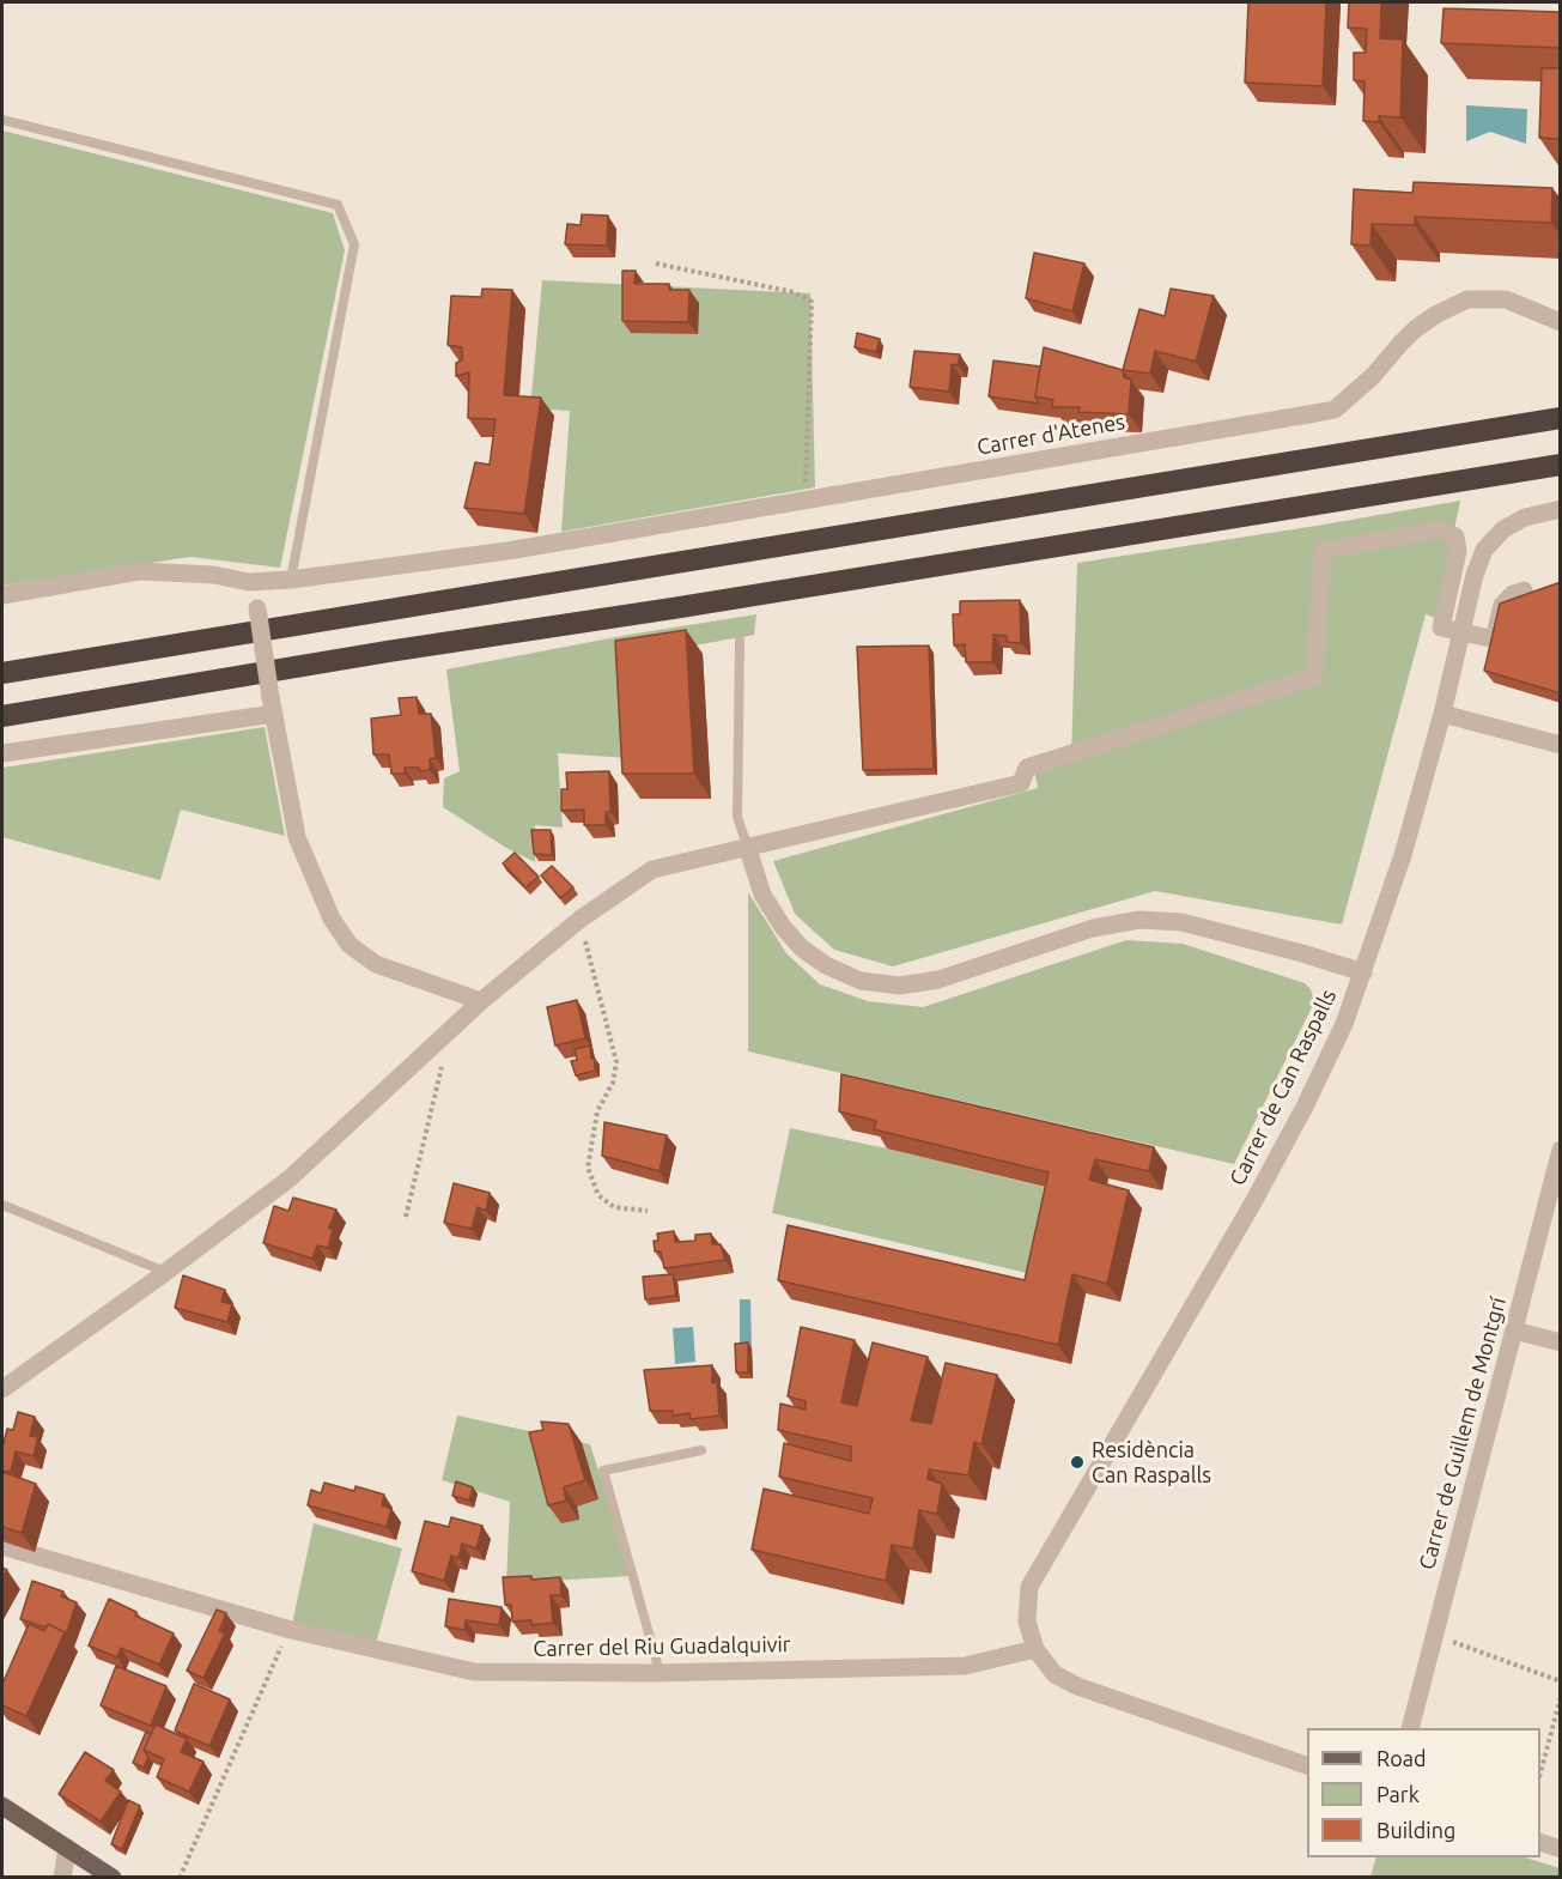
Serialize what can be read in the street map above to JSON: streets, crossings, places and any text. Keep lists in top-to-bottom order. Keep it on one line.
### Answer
{"streets":{"street":["Carrer d'Atenes","Carrer de Can Raspalls","Carrer de Guillem de Montgrí","Carrer del Riu Guadalquivir"]},"crossings":[["Carrer de Can Raspalls","Carrer del Riu Guadalquivir"]],"places":["Residència Can Raspalls"],"legend":["Road","Park","Building"]}
